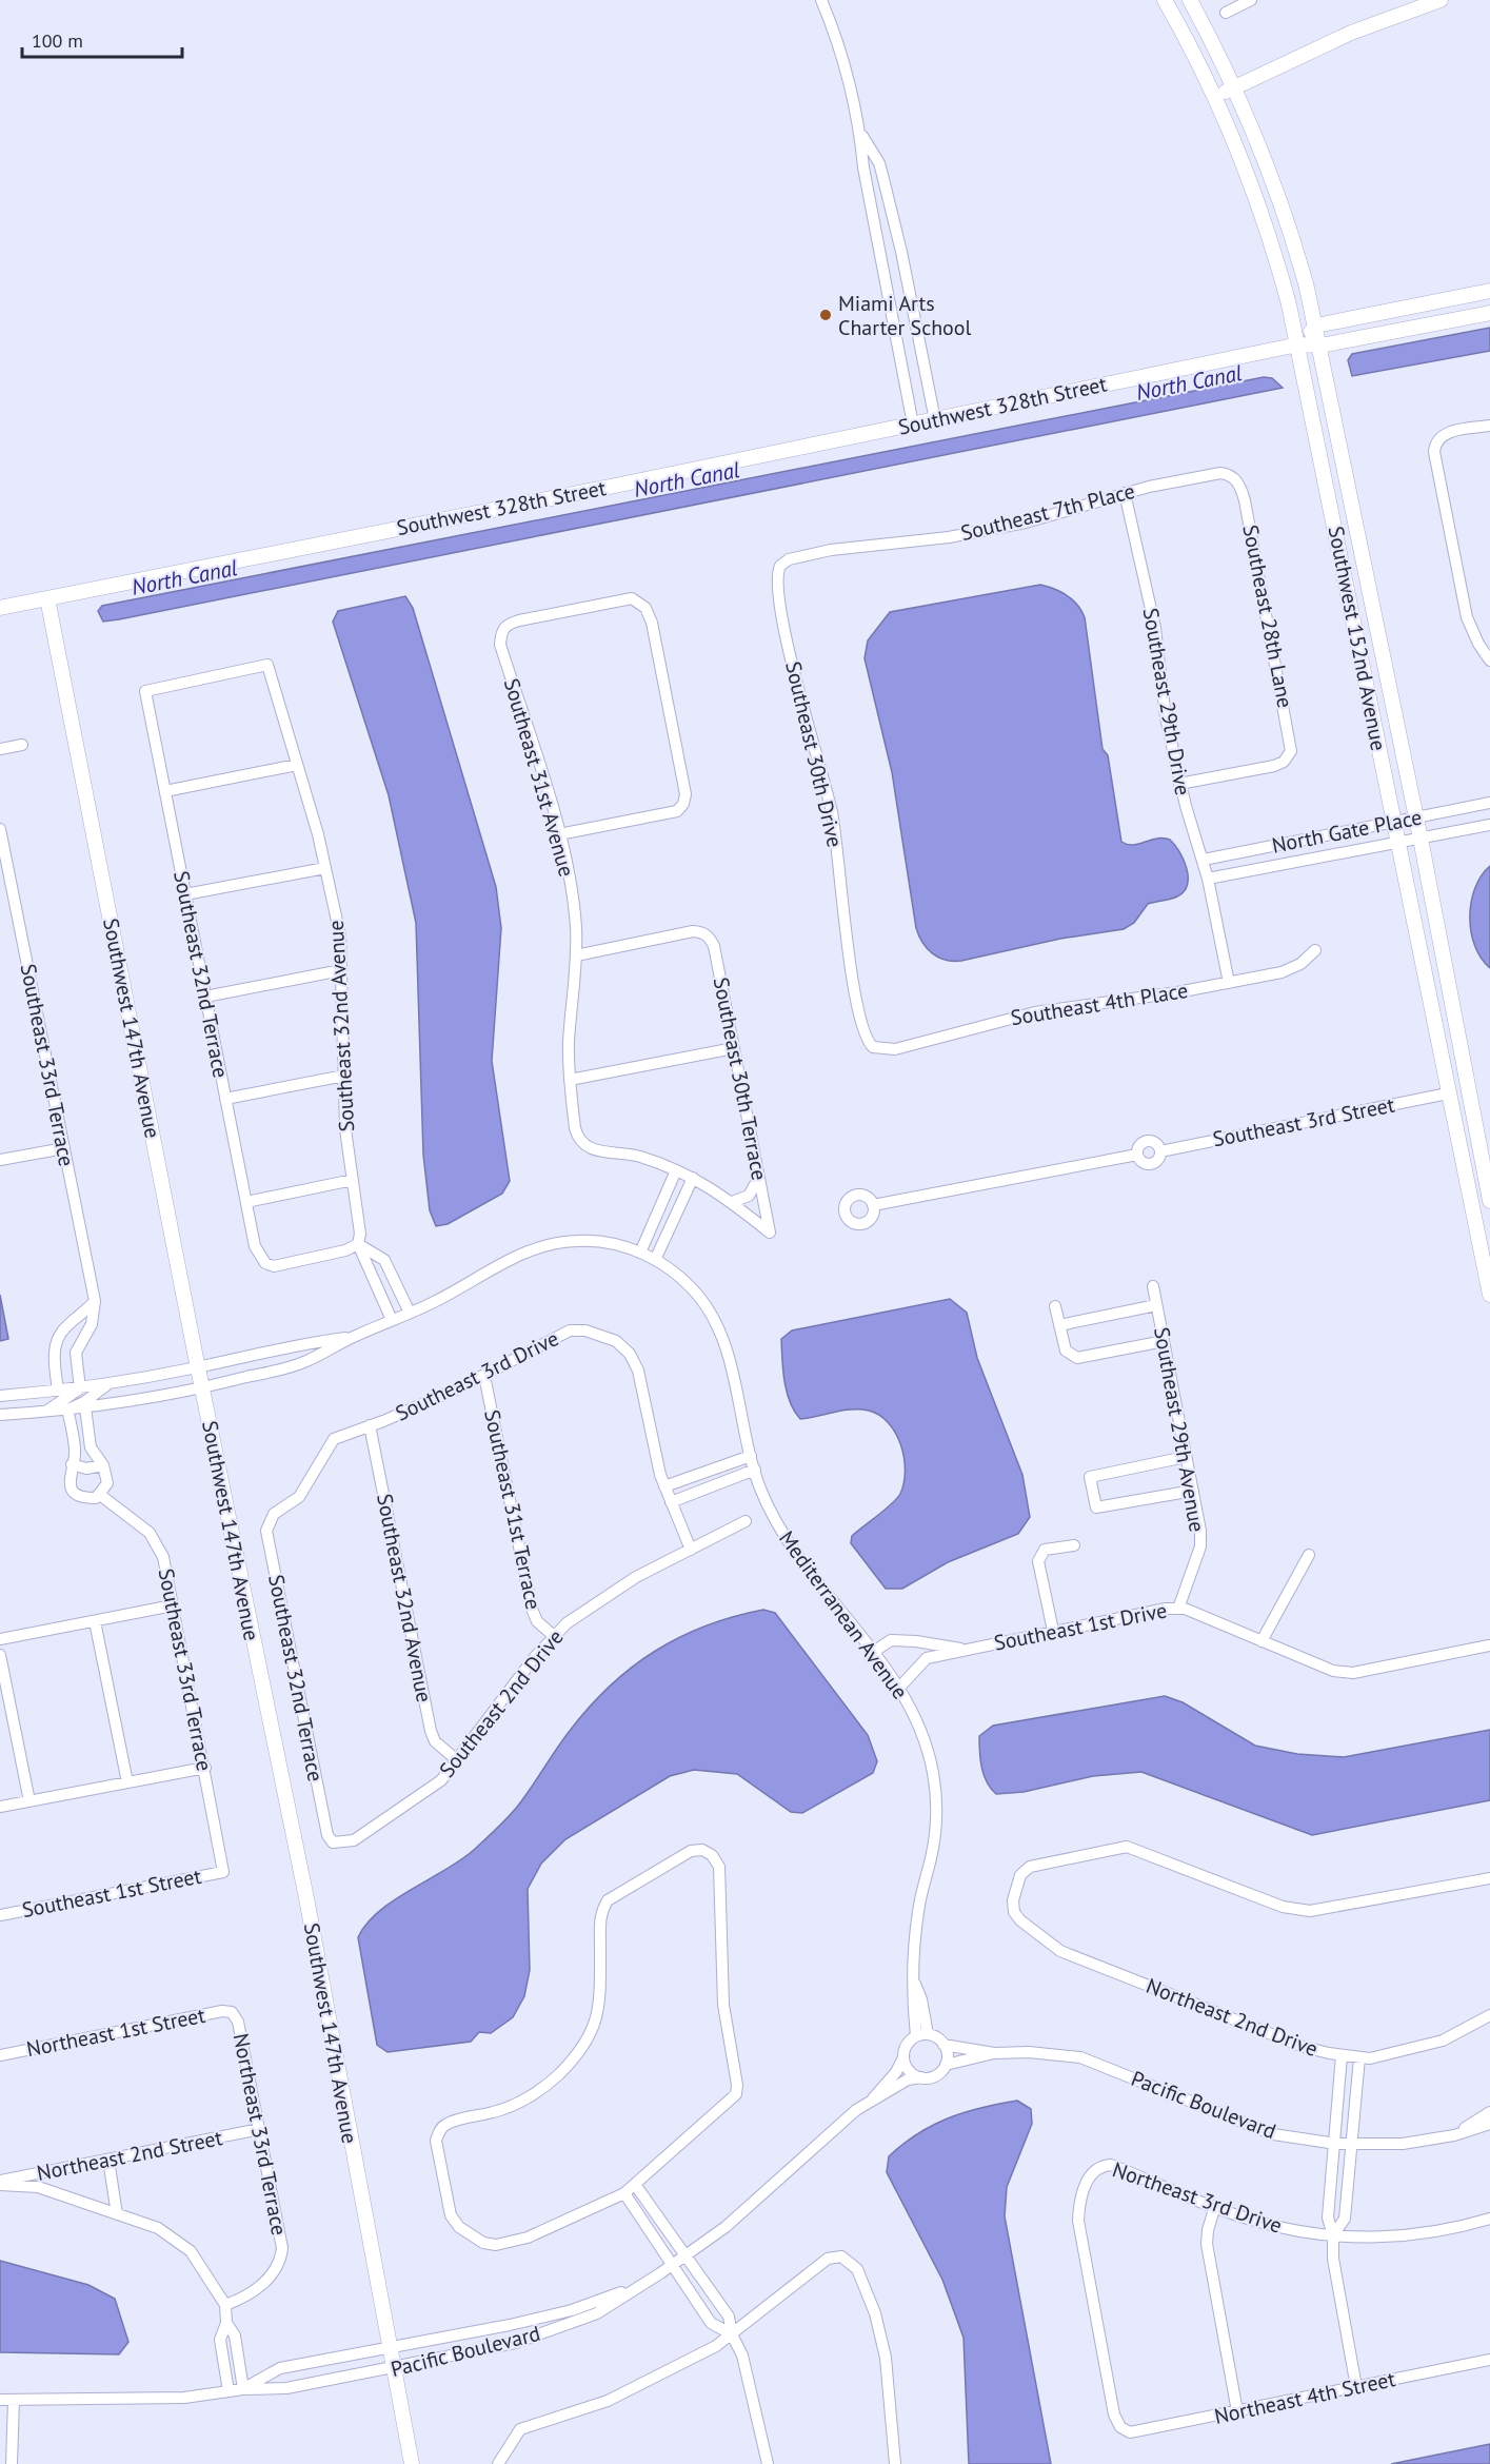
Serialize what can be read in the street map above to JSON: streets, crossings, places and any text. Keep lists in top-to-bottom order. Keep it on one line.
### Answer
{"streets":{"street":["Southwest 328th Street","Southeast 7th Place","Southeast 28th Lane","Southwest 152nd Avenue","Southeast 29th Drive","Southeast 30th Drive","Southeast 31st Avenue","North Gate Place","Southeast 32nd Terrace","Southeast 4th Place","Southeast 32nd Avenue","Southwest 147th Avenue","Southeast 33rd Terrace","Southeast 30th Terrace","Southeast 3rd Street","Southeast 3rd Drive","Southeast 29th Avenue","Southeast 31st Terrace","Mediterranean Avenue","Southeast 1st Drive","Southeast 2nd Drive","Southeast 1st Street","Northeast 2nd Drive","Northeast 1st Street","Pacific Boulevard","Northeast 33rd Terrace","Northeast 2nd Street","Northeast 3rd Drive","Northeast 4th Street"]},"crossings":[["Southwest 328th Street","Southwest 152nd Avenue"],["Southwest 328th Street","Southwest 147th Avenue"],["Southeast 7th Place","Southeast 28th Lane"],["Southeast 7th Place","Southeast 29th Drive"],["Southeast 7th Place","Southeast 30th Drive"],["Southeast 28th Lane","Southeast 29th Drive"],["Southwest 152nd Avenue","North Gate Place"],["Southwest 152nd Avenue","Southeast 3rd Street"],["Southeast 29th Drive","North Gate Place"],["Southeast 29th Drive","Southeast 4th Place"],["Southeast 30th Drive","Southeast 4th Place"],["Southeast 31st Avenue","Southeast 30th Terrace"],["Southeast 32nd Terrace","Southeast 32nd Avenue"],["Southeast 32nd Terrace","Southeast 3rd Drive"],["Southeast 32nd Terrace","Southeast 2nd Drive"],["Southeast 32nd Avenue","Southeast 3rd Drive"],["Southeast 32nd Avenue","Mediterranean Avenue"],["Southeast 32nd Avenue","Southeast 2nd Drive"],["Southwest 147th Avenue","Mediterranean Avenue"],["Southwest 147th Avenue","Pacific Boulevard"],["Southeast 33rd Terrace","Mediterranean Avenue"],["Southeast 33rd Terrace","Southeast 1st Street"],["Southeast 3rd Drive","Southeast 31st Terrace"],["Southeast 3rd Drive","Southeast 2nd Drive"],["Southeast 29th Avenue","Southeast 1st Drive"],["Southeast 31st Terrace","Southeast 2nd Drive"],["Mediterranean Avenue","Southeast 1st Drive"],["Mediterranean Avenue","Pacific Boulevard"],["Northeast 1st Street","Northeast 33rd Terrace"],["Northeast 33rd Terrace","Northeast 2nd Street"],["Northeast 3rd Drive","Northeast 4th Street"]],"water":["North Canal"],"places":["Miami Arts Charter School"],"scale_bar":"100 m"}
